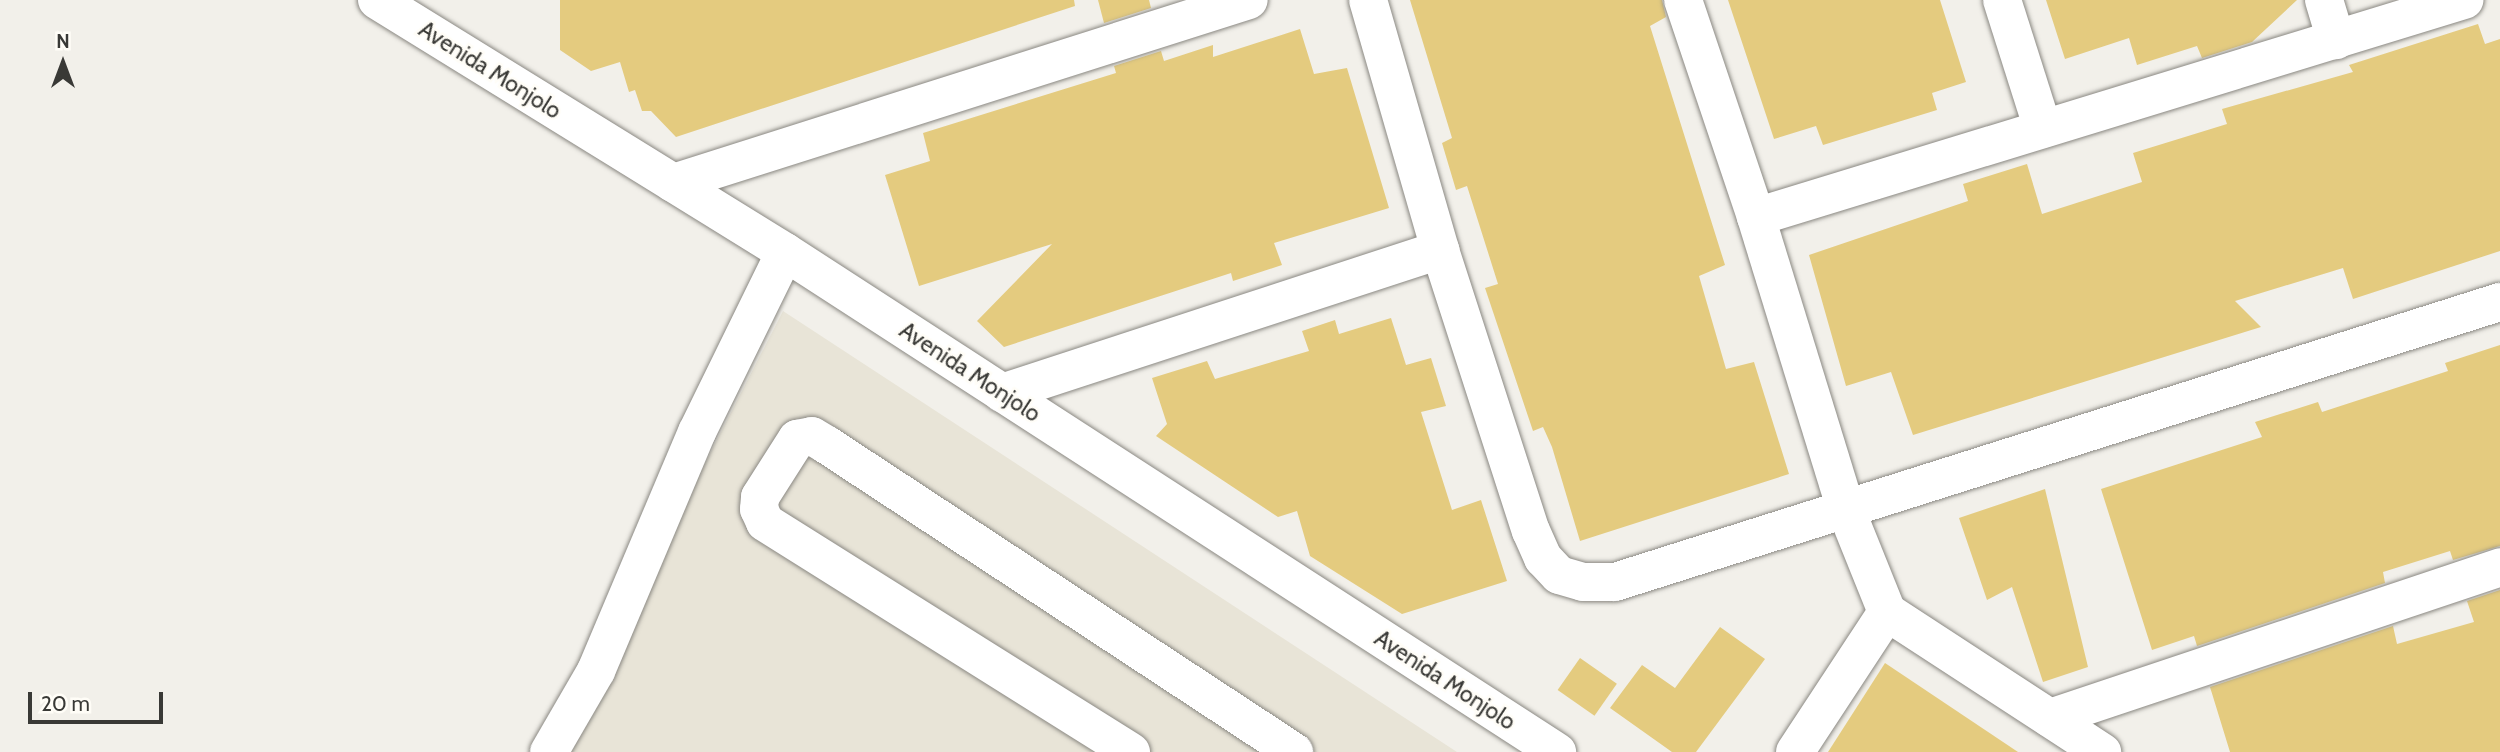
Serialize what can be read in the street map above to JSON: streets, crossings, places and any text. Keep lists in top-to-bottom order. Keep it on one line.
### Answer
{"streets":{"street":["Avenida Monjolo"]},"scale_bar":"20 m","north":"top"}
